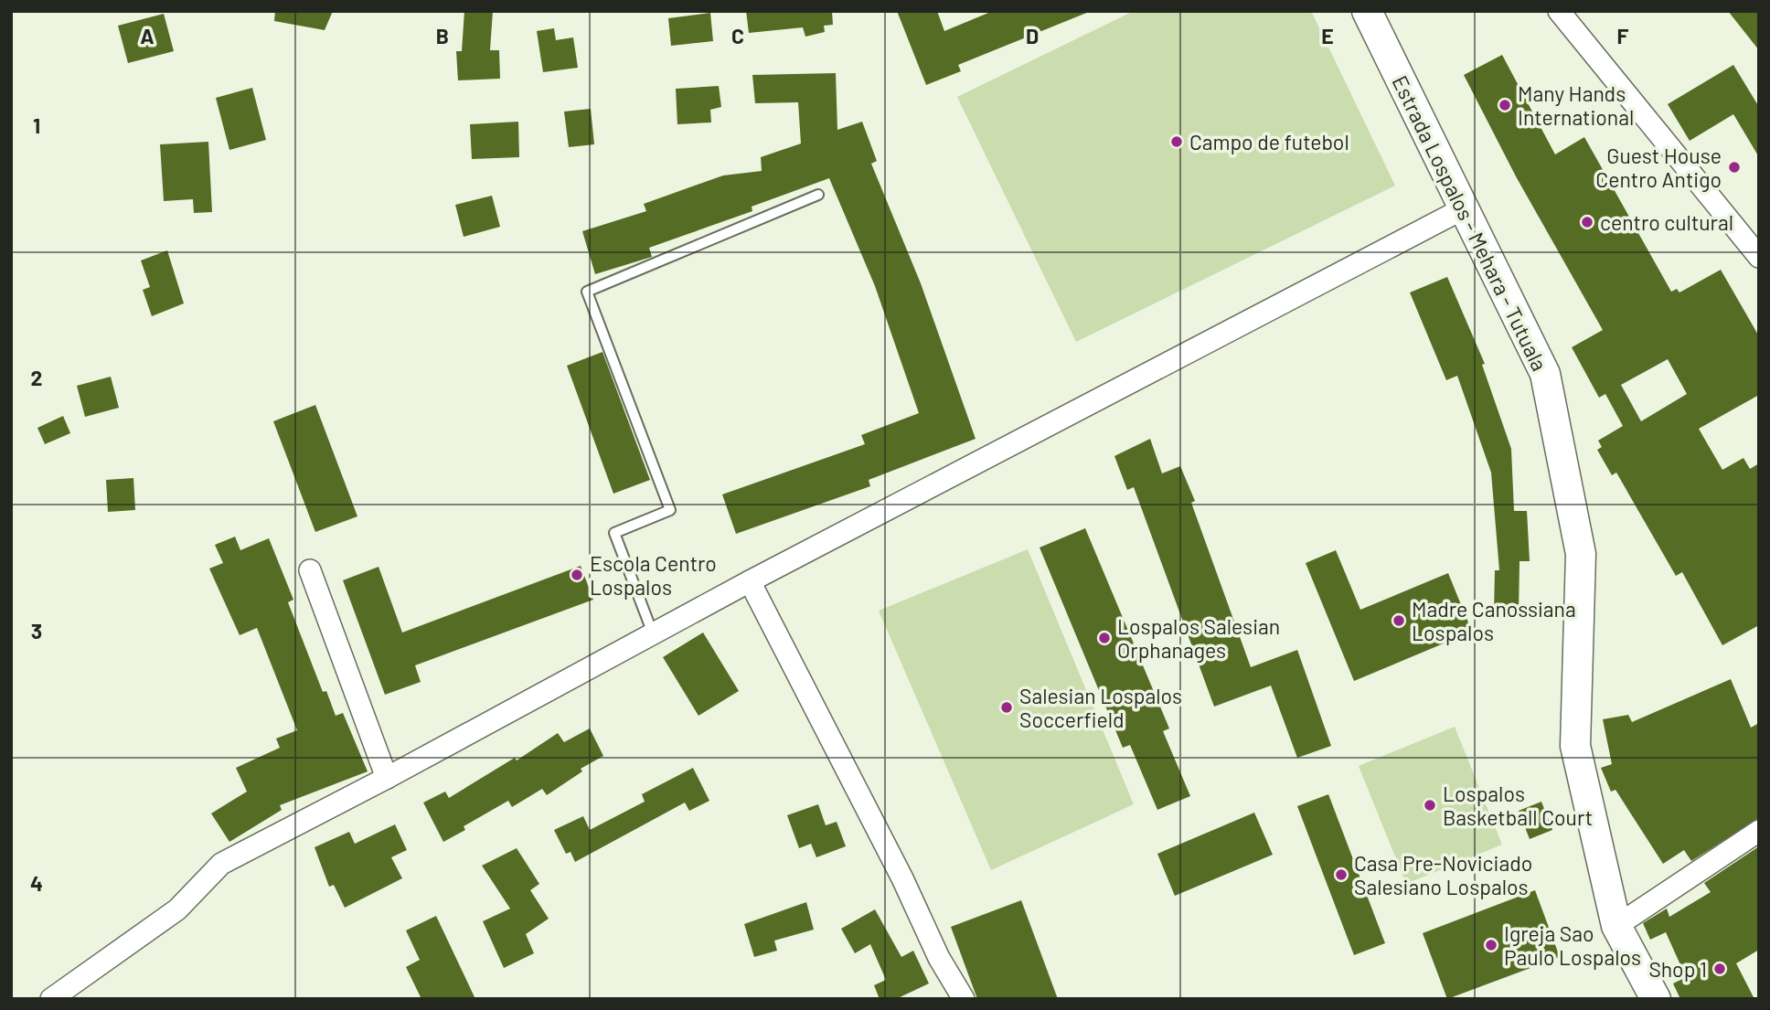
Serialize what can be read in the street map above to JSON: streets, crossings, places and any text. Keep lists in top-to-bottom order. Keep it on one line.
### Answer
{"streets":{"main road":["Estrada Lospalos - Mehara - Tutuala"]},"places":["Many Hands International","Campo de futebol","Guest House Centro Antigo","centro cultural","Escola Centro Lospalos","Madre Canossiana Lospalos","Lospalos Salesian Orphanages","Salesian Lospalos Soccerfield","Lospalos Basketball Court","Casa Pre-Noviciado Salesiano Lospalos","Igreja Sao Paulo Lospalos","Shop 1"],"grid":{"columns":["A","B","C","D","E","F"],"rows":["1","2","3","4"]}}
